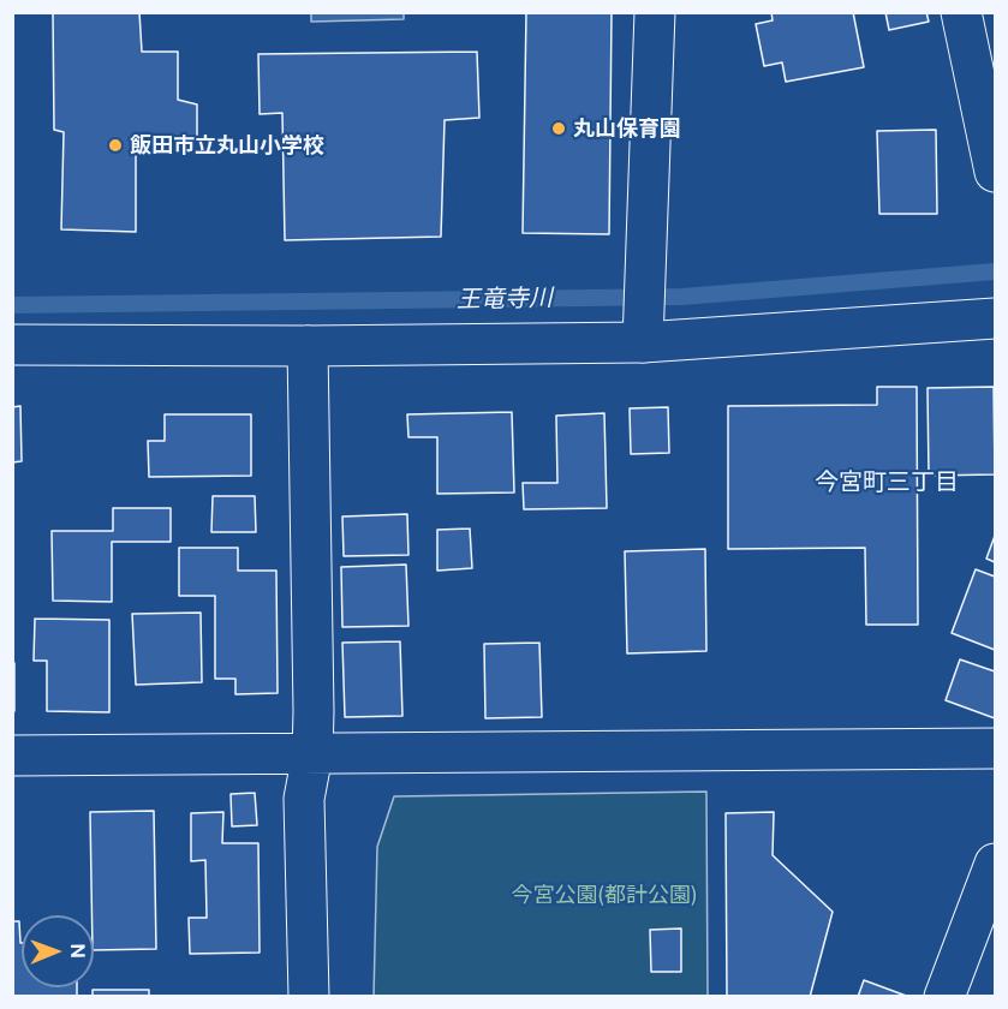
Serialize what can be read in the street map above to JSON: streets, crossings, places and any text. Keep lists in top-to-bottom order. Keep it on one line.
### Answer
{"districts":["今宮町三丁目"],"water":["王竜寺川"],"parks":["今宮公園(都計公園)"],"places":["丸山保育園","飯田市立丸山小学校"],"north":"right"}
